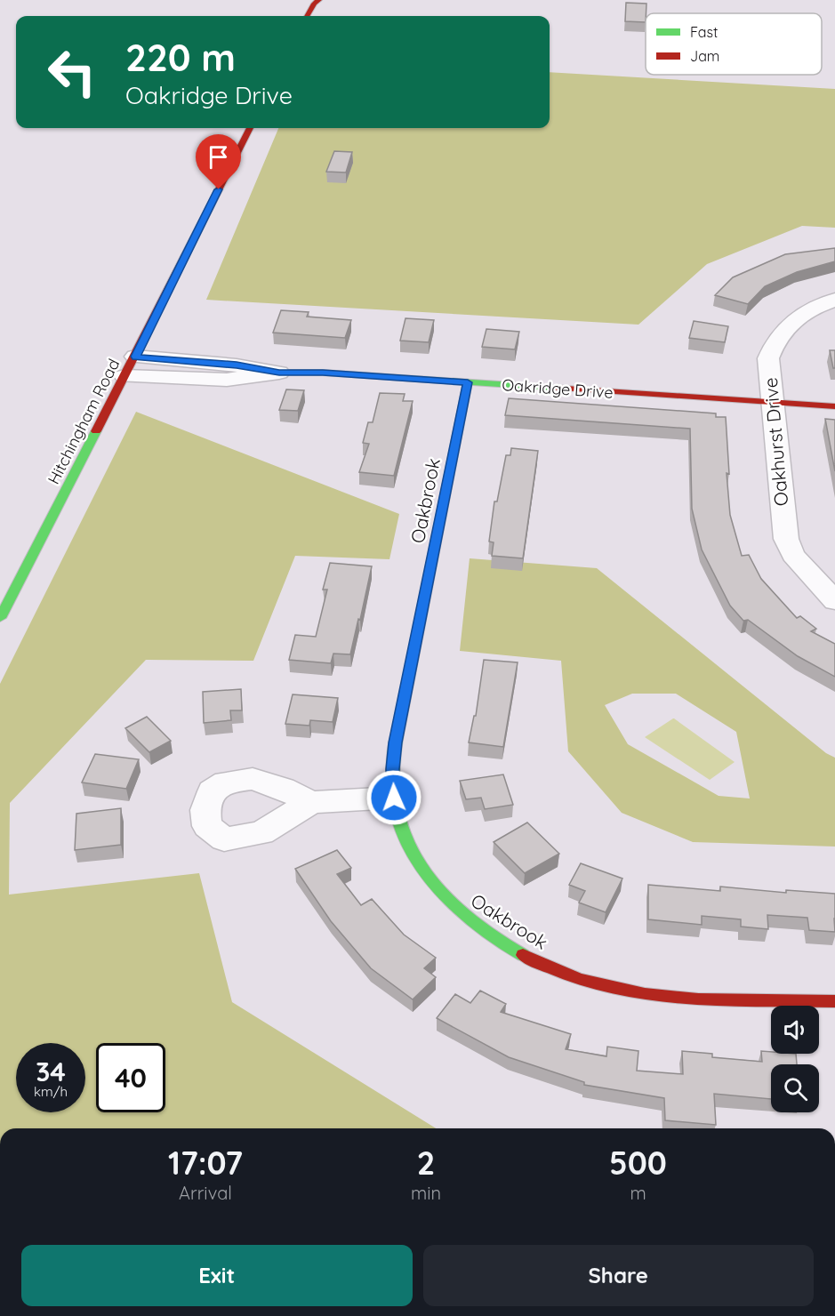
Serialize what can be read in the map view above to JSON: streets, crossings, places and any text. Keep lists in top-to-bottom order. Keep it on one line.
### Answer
{"streets":{"street":["Oakridge Drive","Hitchingham Road","Oakhurst Drive","Oakbrook"]},"crossings":[["Oakridge Drive","Hitchingham Road"],["Oakridge Drive","Oakhurst Drive"],["Oakridge Drive","Oakbrook"]],"legend":["Fast","Jam"],"page":{"turn":["220 m","Oakridge Drive"],"speed":"34 km/h","limit":"40","eta":["17:07","Arrival","2","min","500","m"],"buttons":["Exit","Share"]}}
